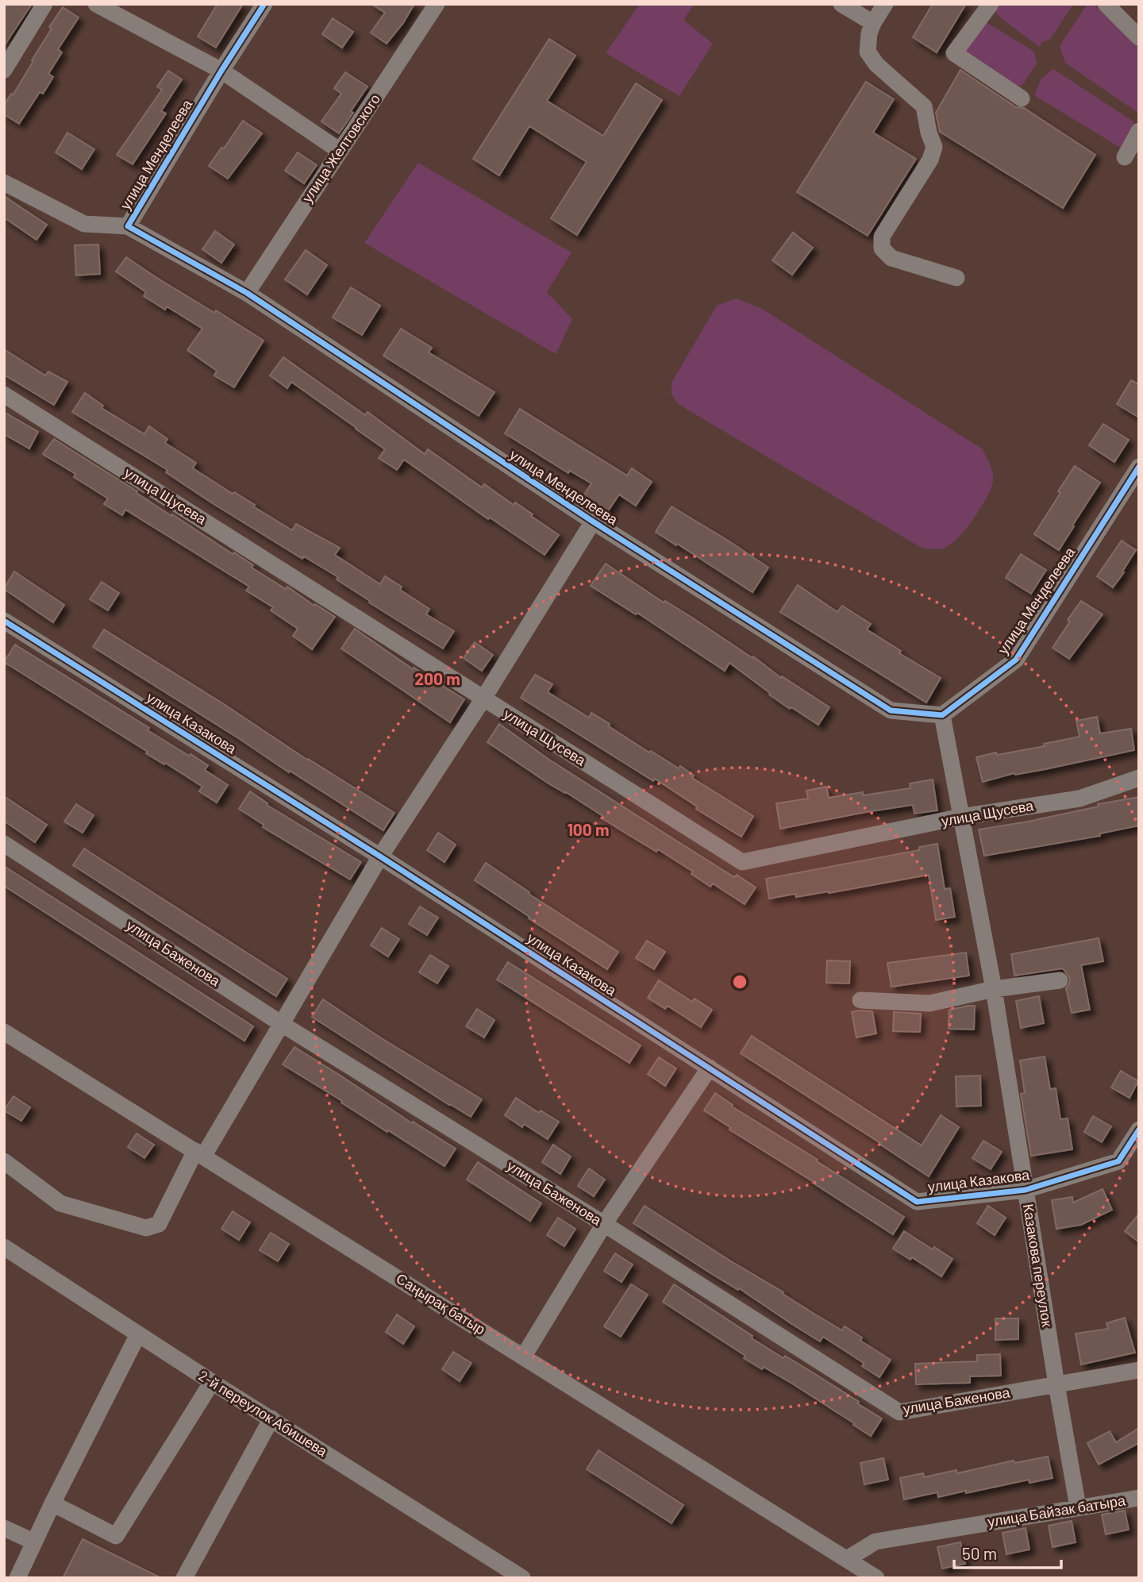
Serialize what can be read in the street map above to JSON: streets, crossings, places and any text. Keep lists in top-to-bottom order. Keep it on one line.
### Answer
{"streets":{"street":["улица Желтовского","улица Менделеева","улица Щусева","улица Казакова","улица Баженова","Казакова переулок","Саңырақ батыр","2-й переулок Абишева","улица Байзак батыра"]},"crossings":[["улица Желтовского","улица Менделеева"],["улица Менделеева","Казакова переулок"],["улица Щусева","Казакова переулок"],["улица Казакова","Казакова переулок"],["улица Баженова","Казакова переулок"],["Казакова переулок","улица Байзак батыра"],["Саңырақ батыр","улица Байзак батыра"]],"scale_bar":"50 m","rings":["200 m","100 m"]}
